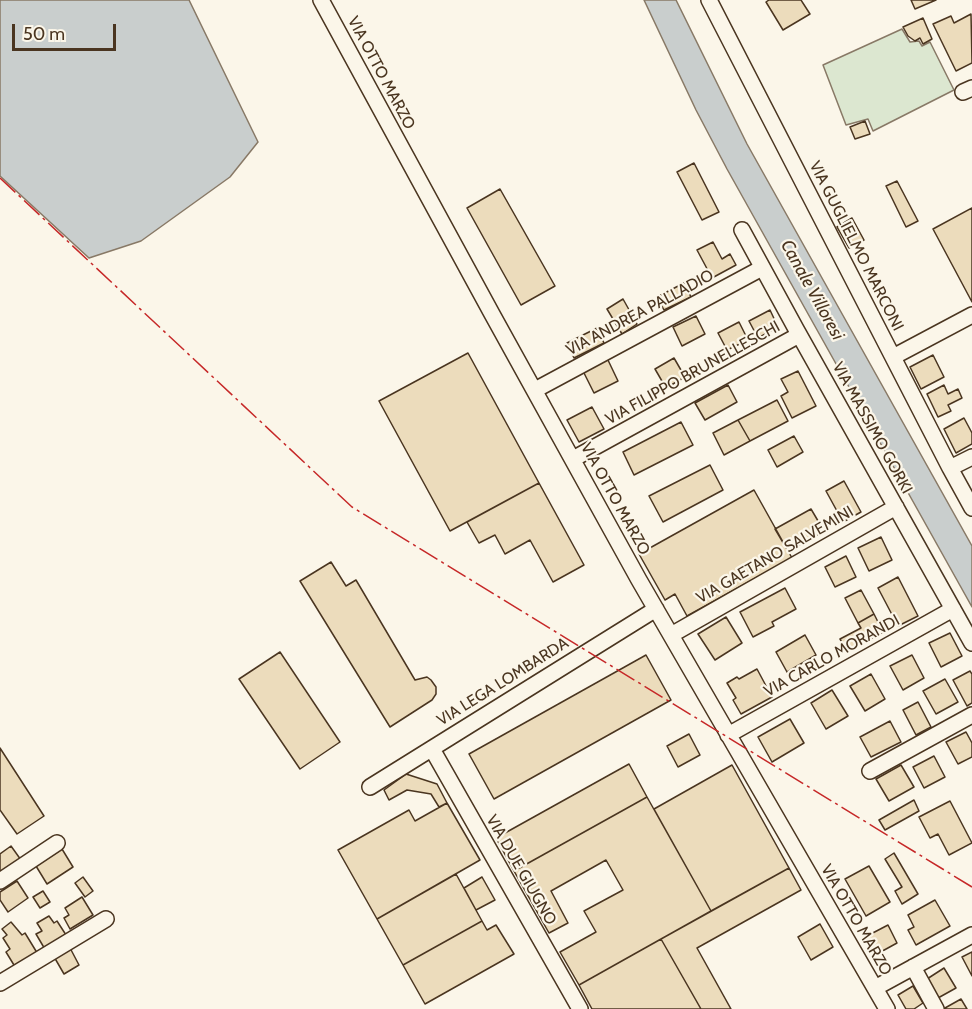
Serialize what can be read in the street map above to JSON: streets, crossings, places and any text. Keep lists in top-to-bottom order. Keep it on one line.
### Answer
{"streets":{"street":["VIA OTTO MARZO","VIA GUGLIELMO MARCONI","VIA ANDREA PALLADIO","VIA FILIPPO BRUNELLESCHI","VIA MASSIMO GORKI","VIA GAETANO SALVEMINI","VIA CARLO MORANDI","VIA LEGA LOMBARDA","VIA DUE GIUGNO"]},"crossings":[["VIA OTTO MARZO","VIA ANDREA PALLADIO"],["VIA OTTO MARZO","VIA FILIPPO BRUNELLESCHI"],["VIA OTTO MARZO","VIA GAETANO SALVEMINI"],["VIA OTTO MARZO","VIA CARLO MORANDI"],["VIA OTTO MARZO","VIA LEGA LOMBARDA"],["VIA ANDREA PALLADIO","VIA MASSIMO GORKI"],["VIA FILIPPO BRUNELLESCHI","VIA MASSIMO GORKI"],["VIA MASSIMO GORKI","VIA GAETANO SALVEMINI"],["VIA MASSIMO GORKI","VIA CARLO MORANDI"],["VIA LEGA LOMBARDA","VIA DUE GIUGNO"]],"water":["Canale Villoresi"],"scale_bar":"50 m"}
